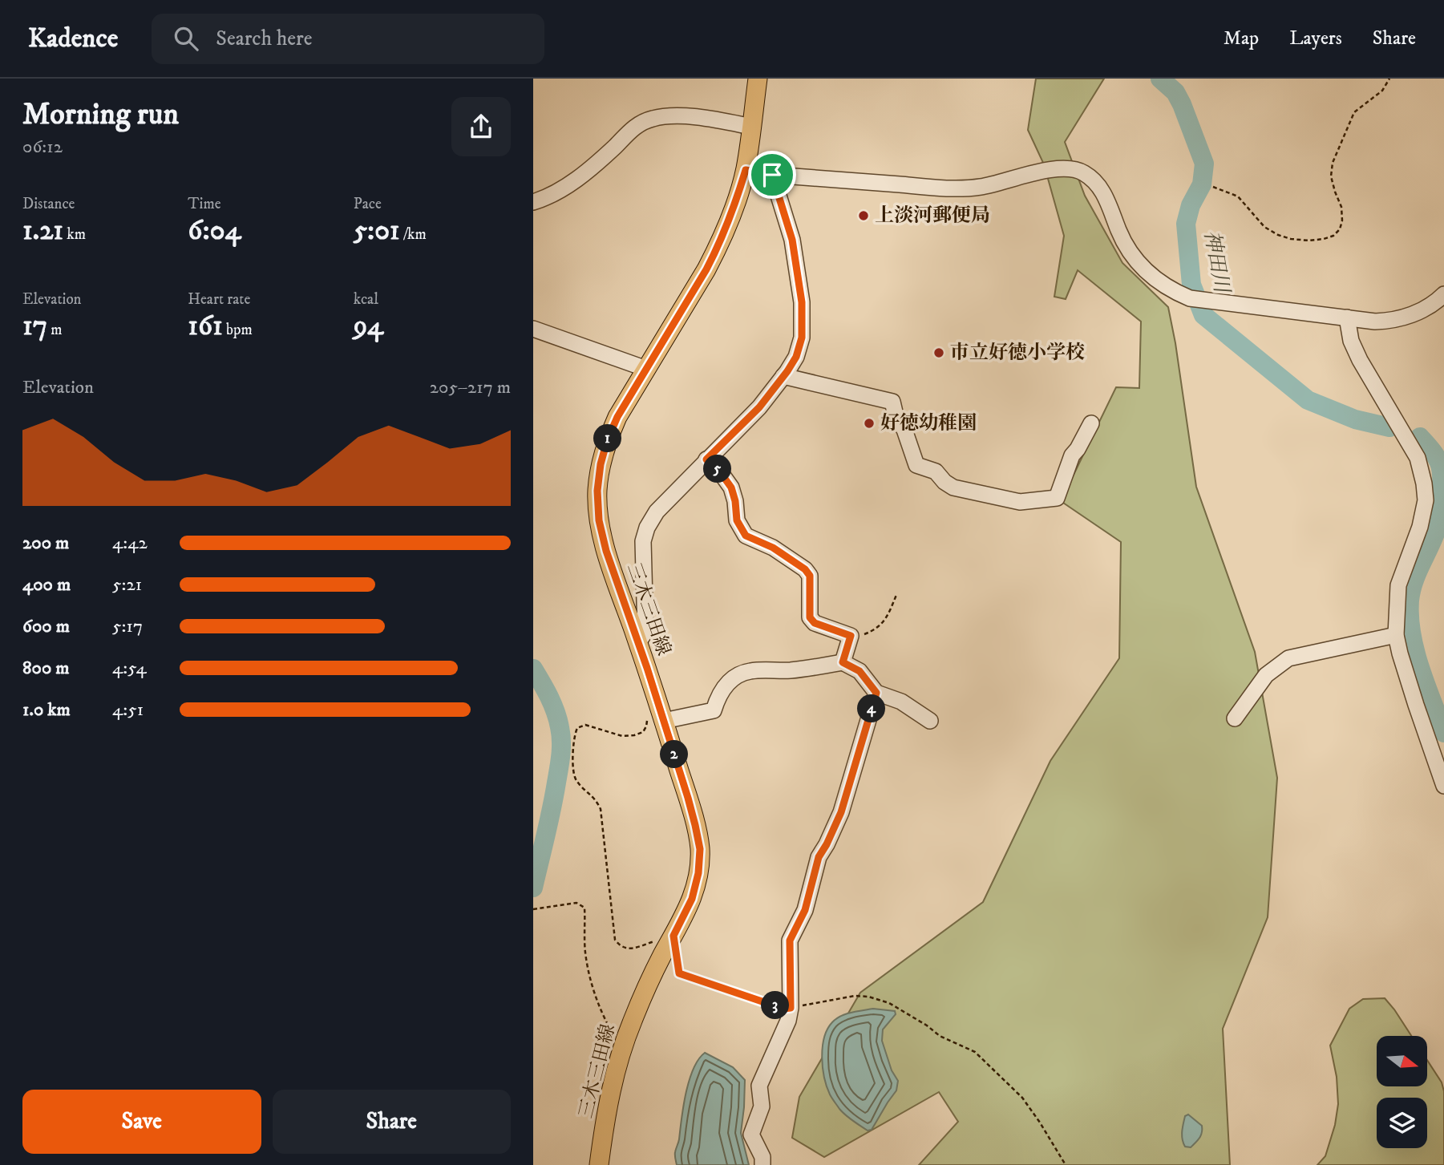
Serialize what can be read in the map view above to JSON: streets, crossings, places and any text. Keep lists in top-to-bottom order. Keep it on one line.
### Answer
{"streets":{"main road":["三木三田線"]},"water":["神田川"],"places":["上淡河郵便局","市立好徳小学校","好徳幼稚園"],"north":"right","page":{"header":"Kadence","search":"Search here","nav":["Map","Layers","Share"],"heading":["Morning run","06:12"],"stats":[["Distance","1.21 km"],["Time","6:04"],["Pace","5:01 /km"],["Elevation","17 m"],["Heart rate","161 bpm"],["kcal","94"]],"chart":["Elevation","205–217 m"],"pins":["1","5","4","2","3"],"list":[{"name":"200 m","note":"4:42"},{"name":"400 m","note":"5:21"},{"name":"600 m","note":"5:17"},{"name":"800 m","note":"4:54"},{"name":"1.0 km","note":"4:51"}],"buttons":["Save","Share"]}}
